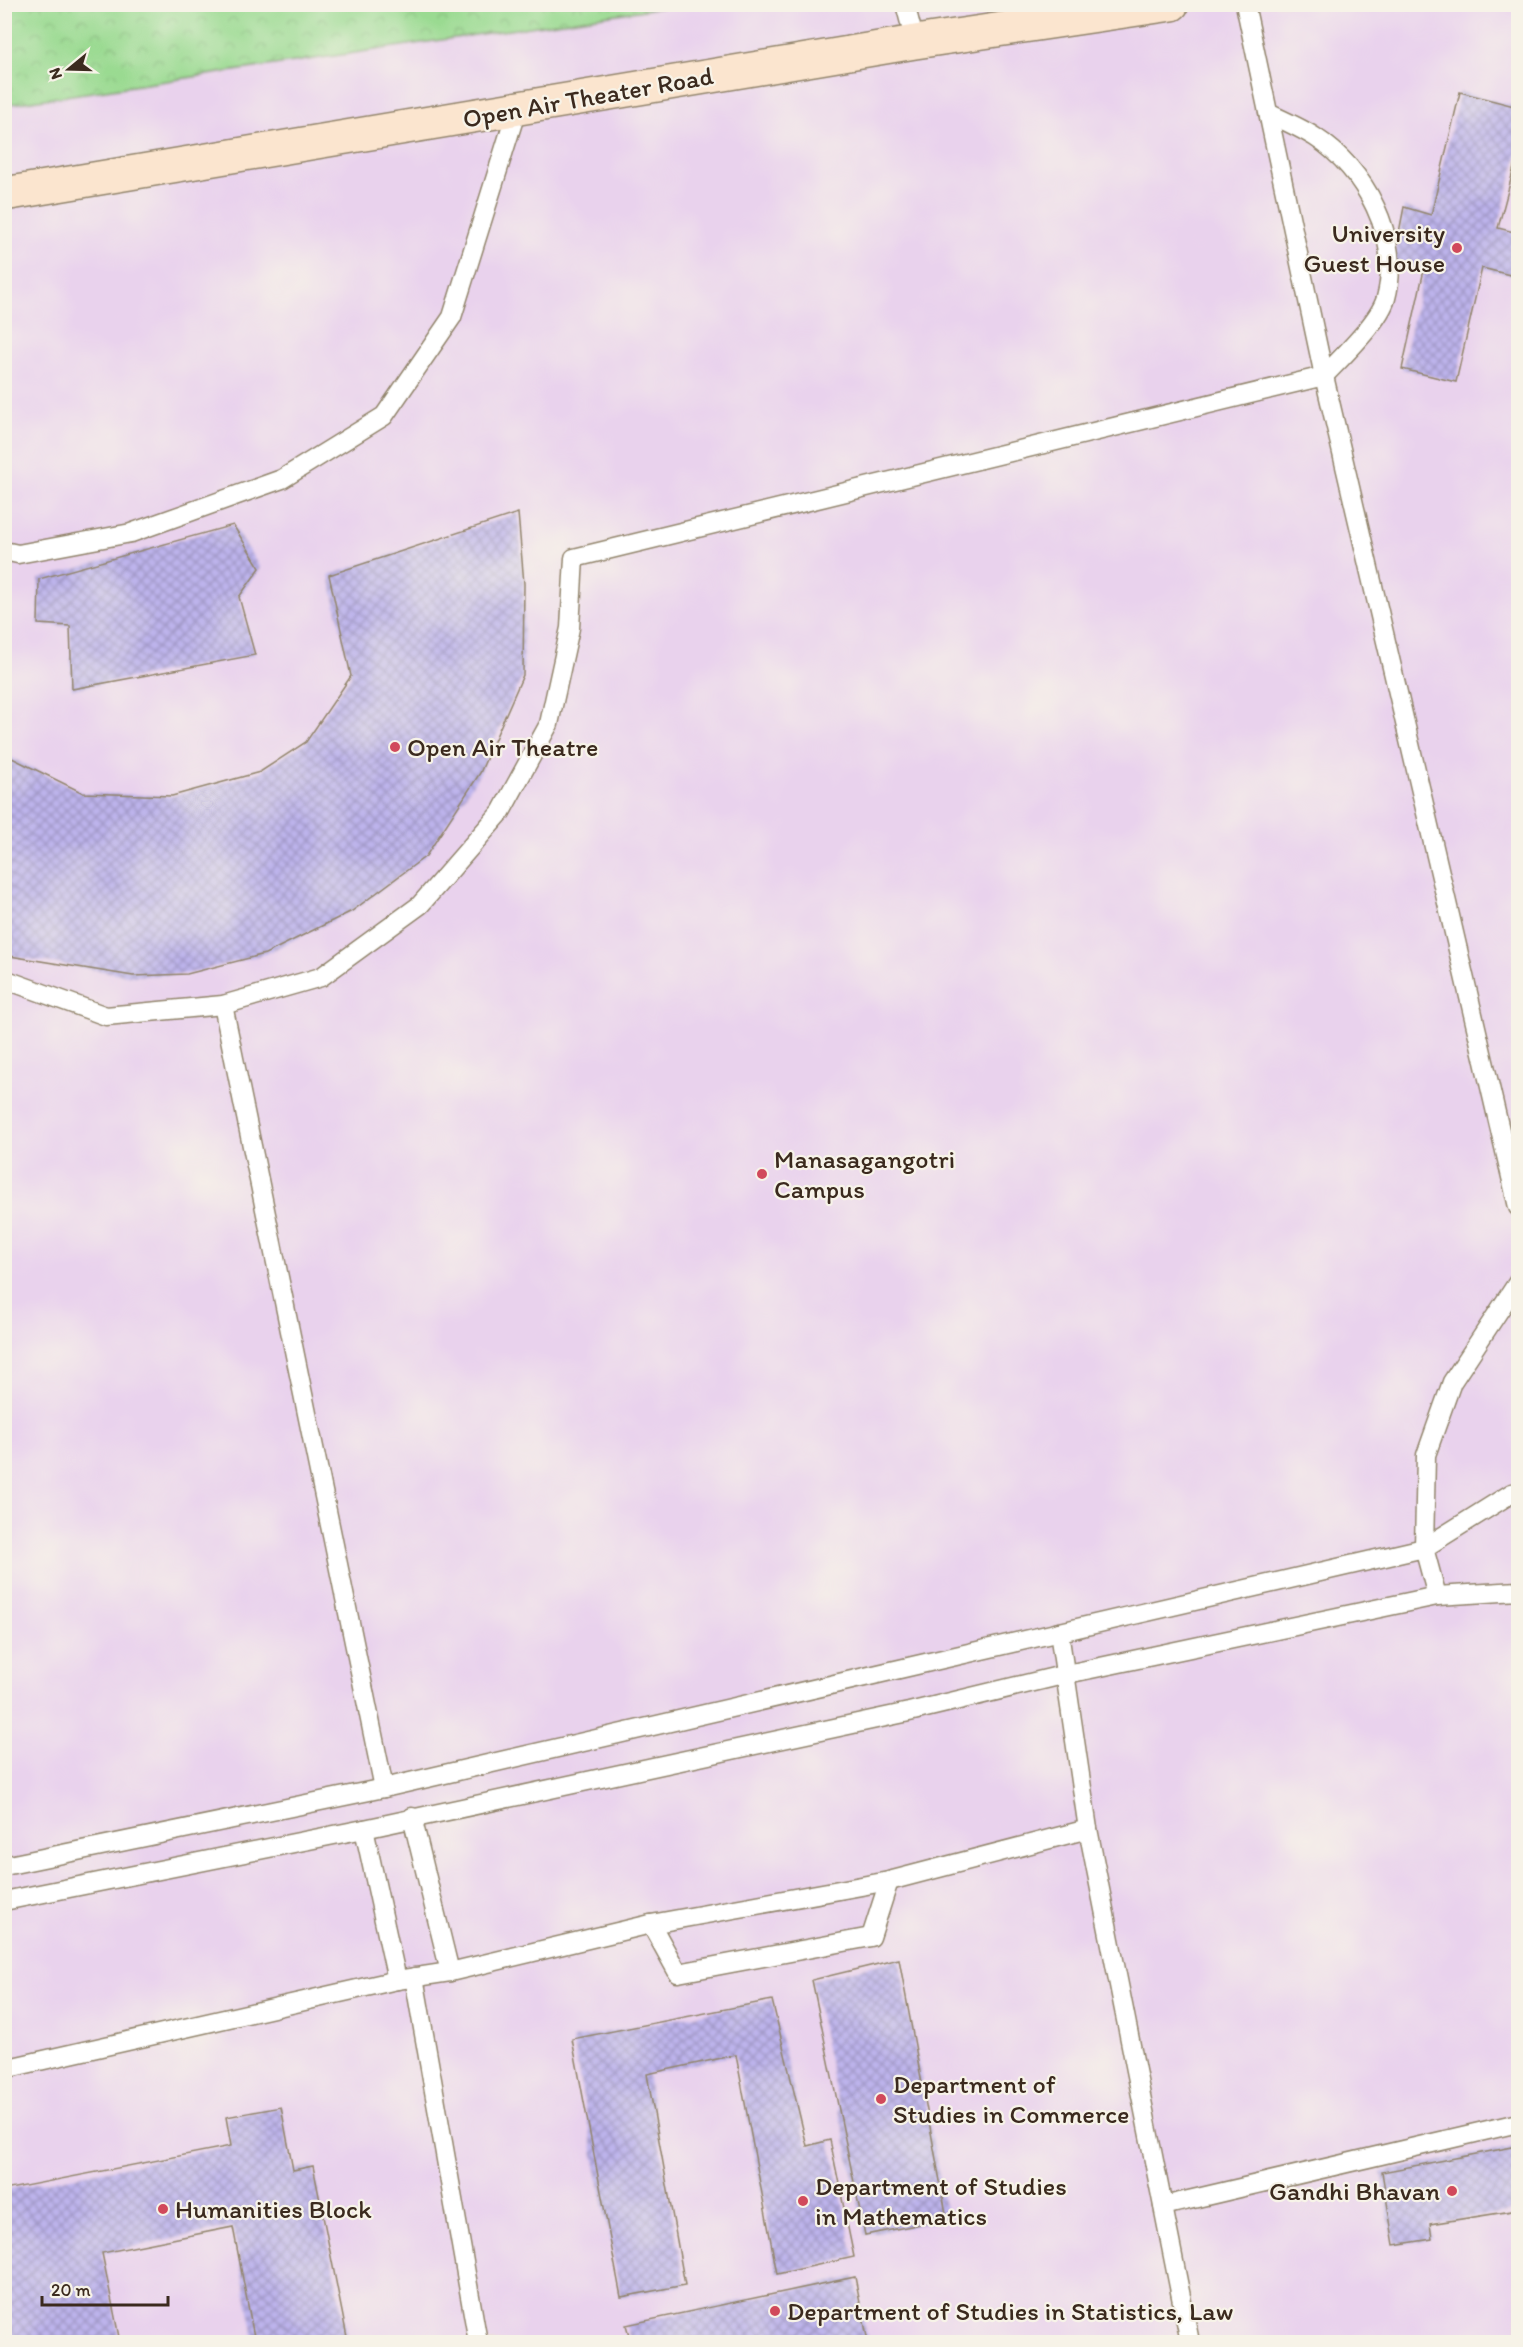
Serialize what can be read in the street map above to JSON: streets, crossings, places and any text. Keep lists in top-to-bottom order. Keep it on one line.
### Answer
{"streets":{"street":["Open Air Theater Road"]},"places":["University Guest House","Open Air Theatre","Manasagangotri Campus","Department of Studies in Commerce","Gandhi Bhavan","Department of Studies in Mathematics","Humanities Block","Department of Studies in Statistics, Law"],"scale_bar":"20 m","north":"left"}
